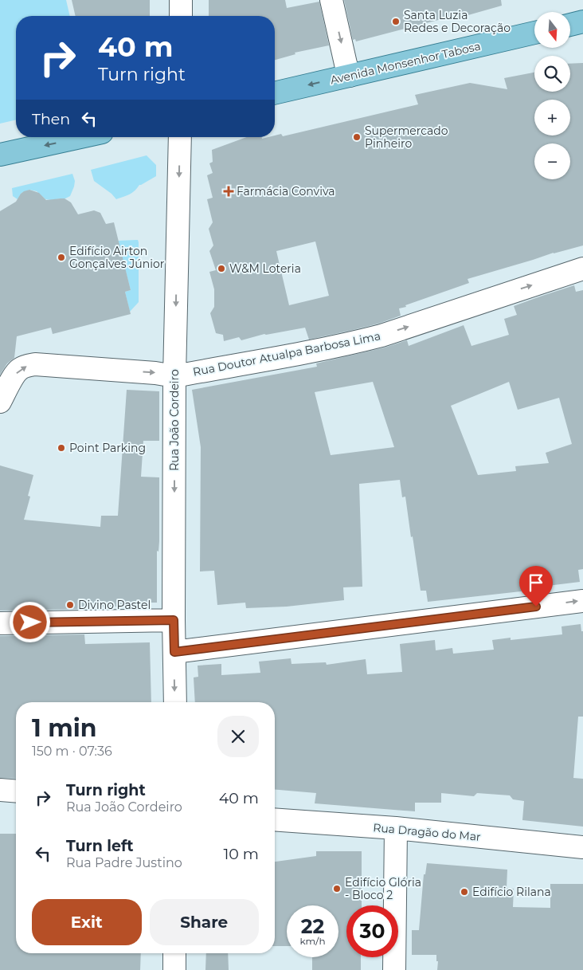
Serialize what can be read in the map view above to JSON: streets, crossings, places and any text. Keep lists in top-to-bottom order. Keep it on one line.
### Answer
{"streets":{"main road":["Avenida Monsenhor Tabosa"],"street":["Rua Doutor Atualpa Barbosa Lima","Rua João Cordeiro","Rua Dragão do Mar"]},"crossings":[["Rua Doutor Atualpa Barbosa Lima","Rua João Cordeiro"]],"one_way":["Rua Doutor Atualpa Barbosa Lima","Rua João Cordeiro"],"places":{"other":["Santa Luzia Redes e Decoração","Supermercado Pinheiro","Edifício Airton Gonçalves Júnior","W&M Loteria","Point Parking","Divino Pastel","Edifício Glória - Bloco 2","Edifício Rilana"],"health":["Farmácia Conviva"]},"north":"bottom","page":{"map_buttons":["+","−"],"turn":["40 m","Turn right"],"then":"Then","heading":["1 min","150 m · 07:36"],"list":[{"name":"Turn right","note":"Rua João Cordeiro","value":"40 m"},{"name":"Turn left","note":"Rua Padre Justino","value":"10 m"}],"buttons":["Exit","Share"],"speed":"22 km/h","limit":"30"}}
